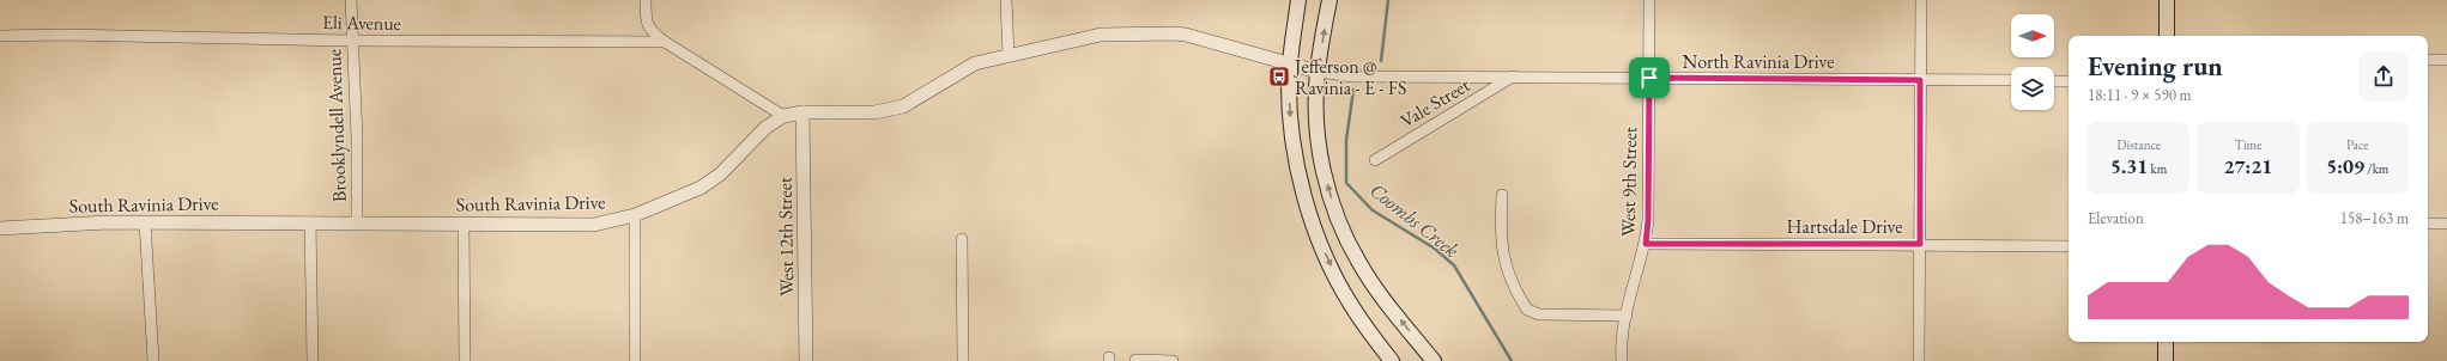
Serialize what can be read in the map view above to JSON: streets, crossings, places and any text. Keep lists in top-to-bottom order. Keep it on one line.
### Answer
{"streets":{"street":["Eli Avenue","North Ravinia Drive","Vale Street","Brooklyndell Avenue","West 9th Street","South Ravinia Drive","Hartsdale Drive","West 12th Street"]},"crossings":[["Eli Avenue","Brooklyndell Avenue"],["North Ravinia Drive","Vale Street"],["North Ravinia Drive","West 9th Street"],["North Ravinia Drive","South Ravinia Drive"],["Brooklyndell Avenue","South Ravinia Drive"],["West 9th Street","Hartsdale Drive"],["South Ravinia Drive","West 12th Street"]],"water":["Coombs Creek"],"places":{"bus stop":["Jefferson @ Ravinia - E - FS"]},"north":"right","page":{"heading":["Evening run","18:11 · 9 × 590 m"],"stats":[["Distance","5.31 km"],["Time","27:21"],["Pace","5:09 /km"]],"chart":["Elevation","158–163 m"]}}
